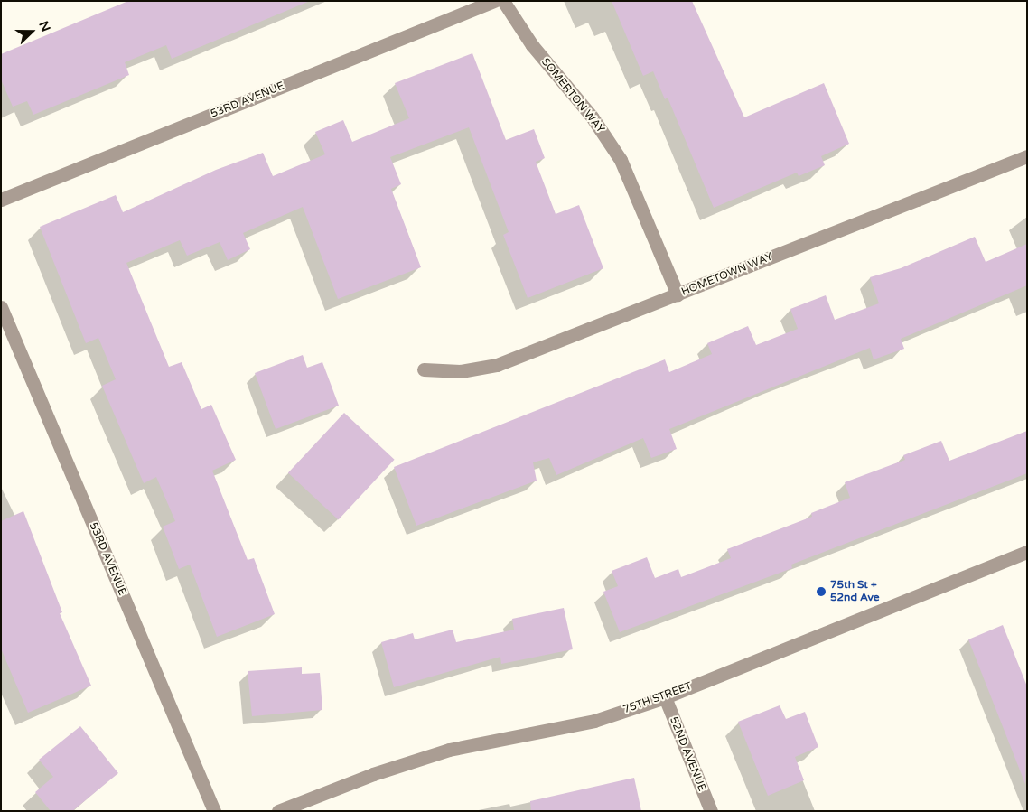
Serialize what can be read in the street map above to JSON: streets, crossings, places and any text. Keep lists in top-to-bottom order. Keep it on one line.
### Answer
{"streets":{"street":["SOMERTON WAY","53RD AVENUE","HOMETOWN WAY","75TH STREET","52ND AVENUE"]},"crossings":[["SOMERTON WAY","HOMETOWN WAY"],["75TH STREET","52ND AVENUE"]],"places":["75th St + 52nd Ave"],"north":"right"}
